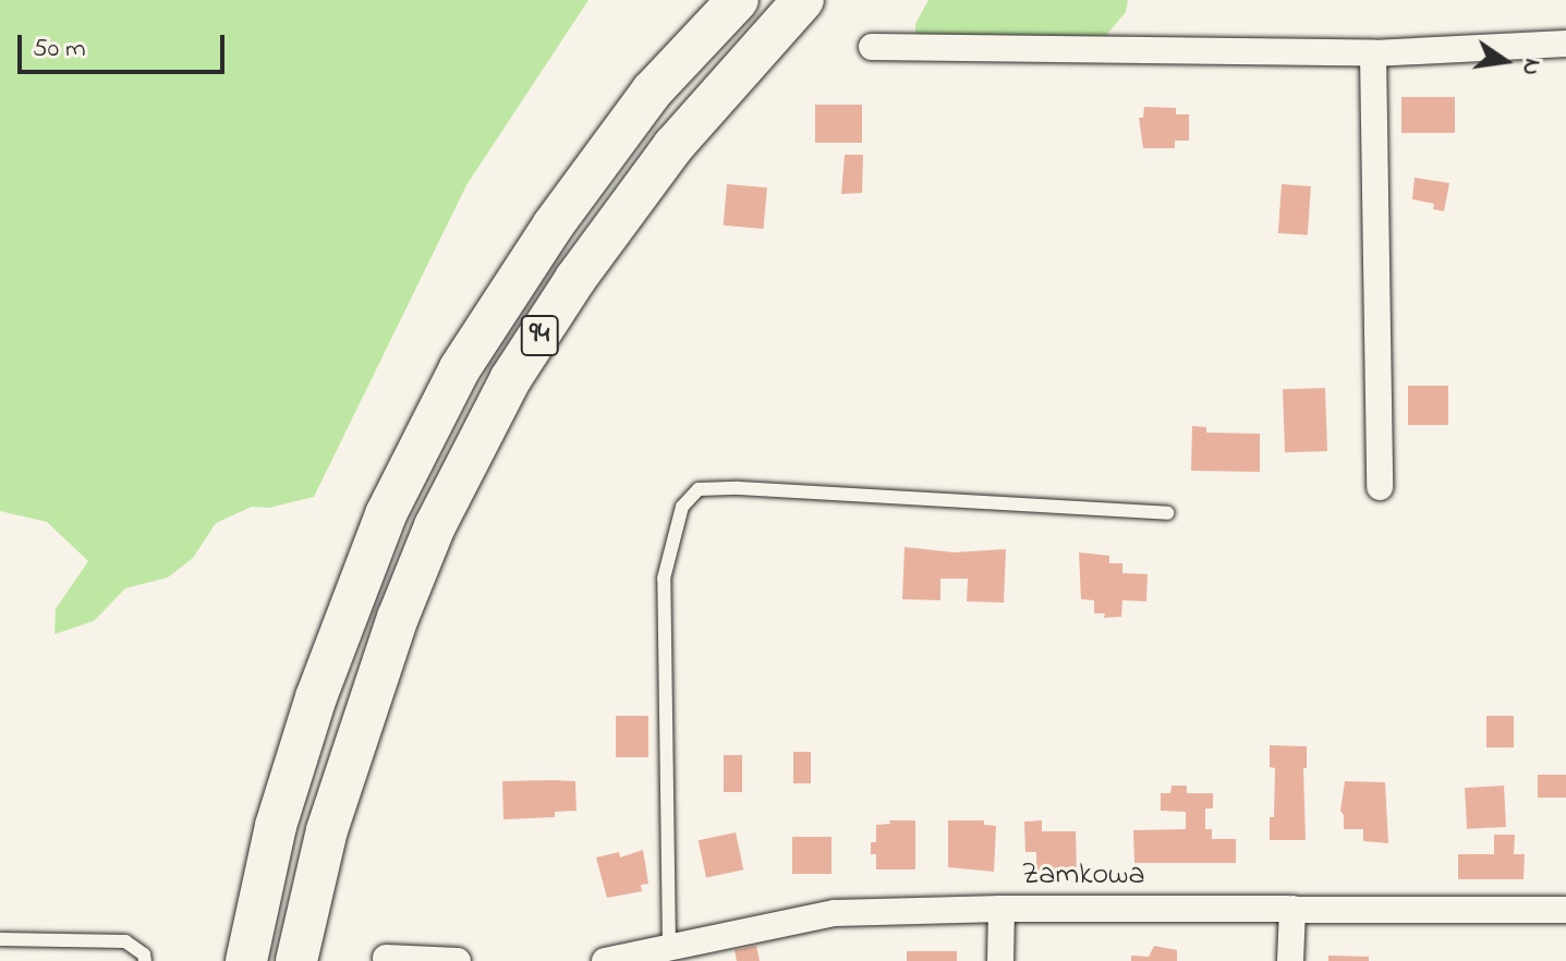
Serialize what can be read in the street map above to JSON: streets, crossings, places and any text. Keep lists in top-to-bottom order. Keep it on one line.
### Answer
{"streets":{"main road":["94"],"street":["Zamkowa"]},"scale_bar":"50 m","north":"right"}
